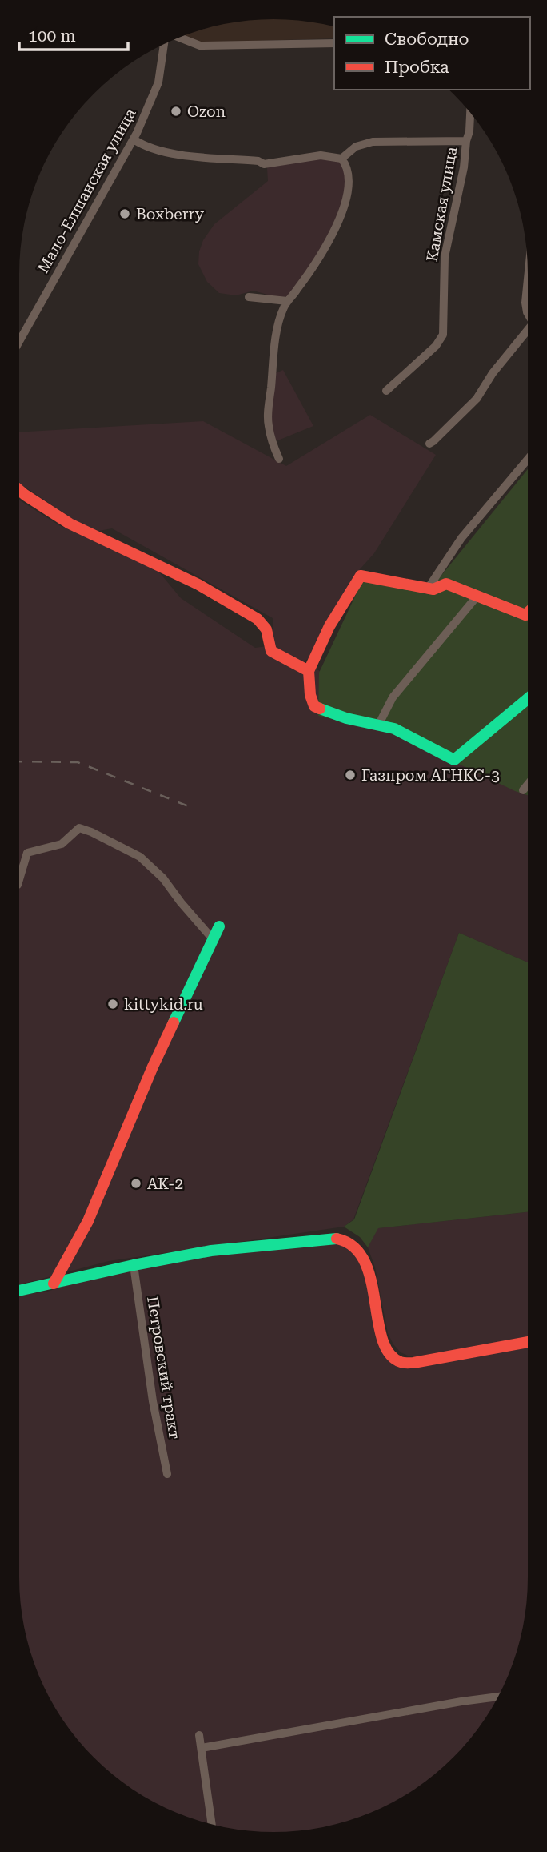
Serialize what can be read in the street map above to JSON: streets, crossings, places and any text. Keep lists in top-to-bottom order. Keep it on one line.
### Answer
{"streets":{"street":["Мало-Елшанская улица","Камская улица","Петровский тракт"]},"places":["Ozon","Boxberry","Газпром АГНКС-3","kittykid.ru","АК-2"],"legend":["Свободно","Пробка"],"scale_bar":"100 m"}
